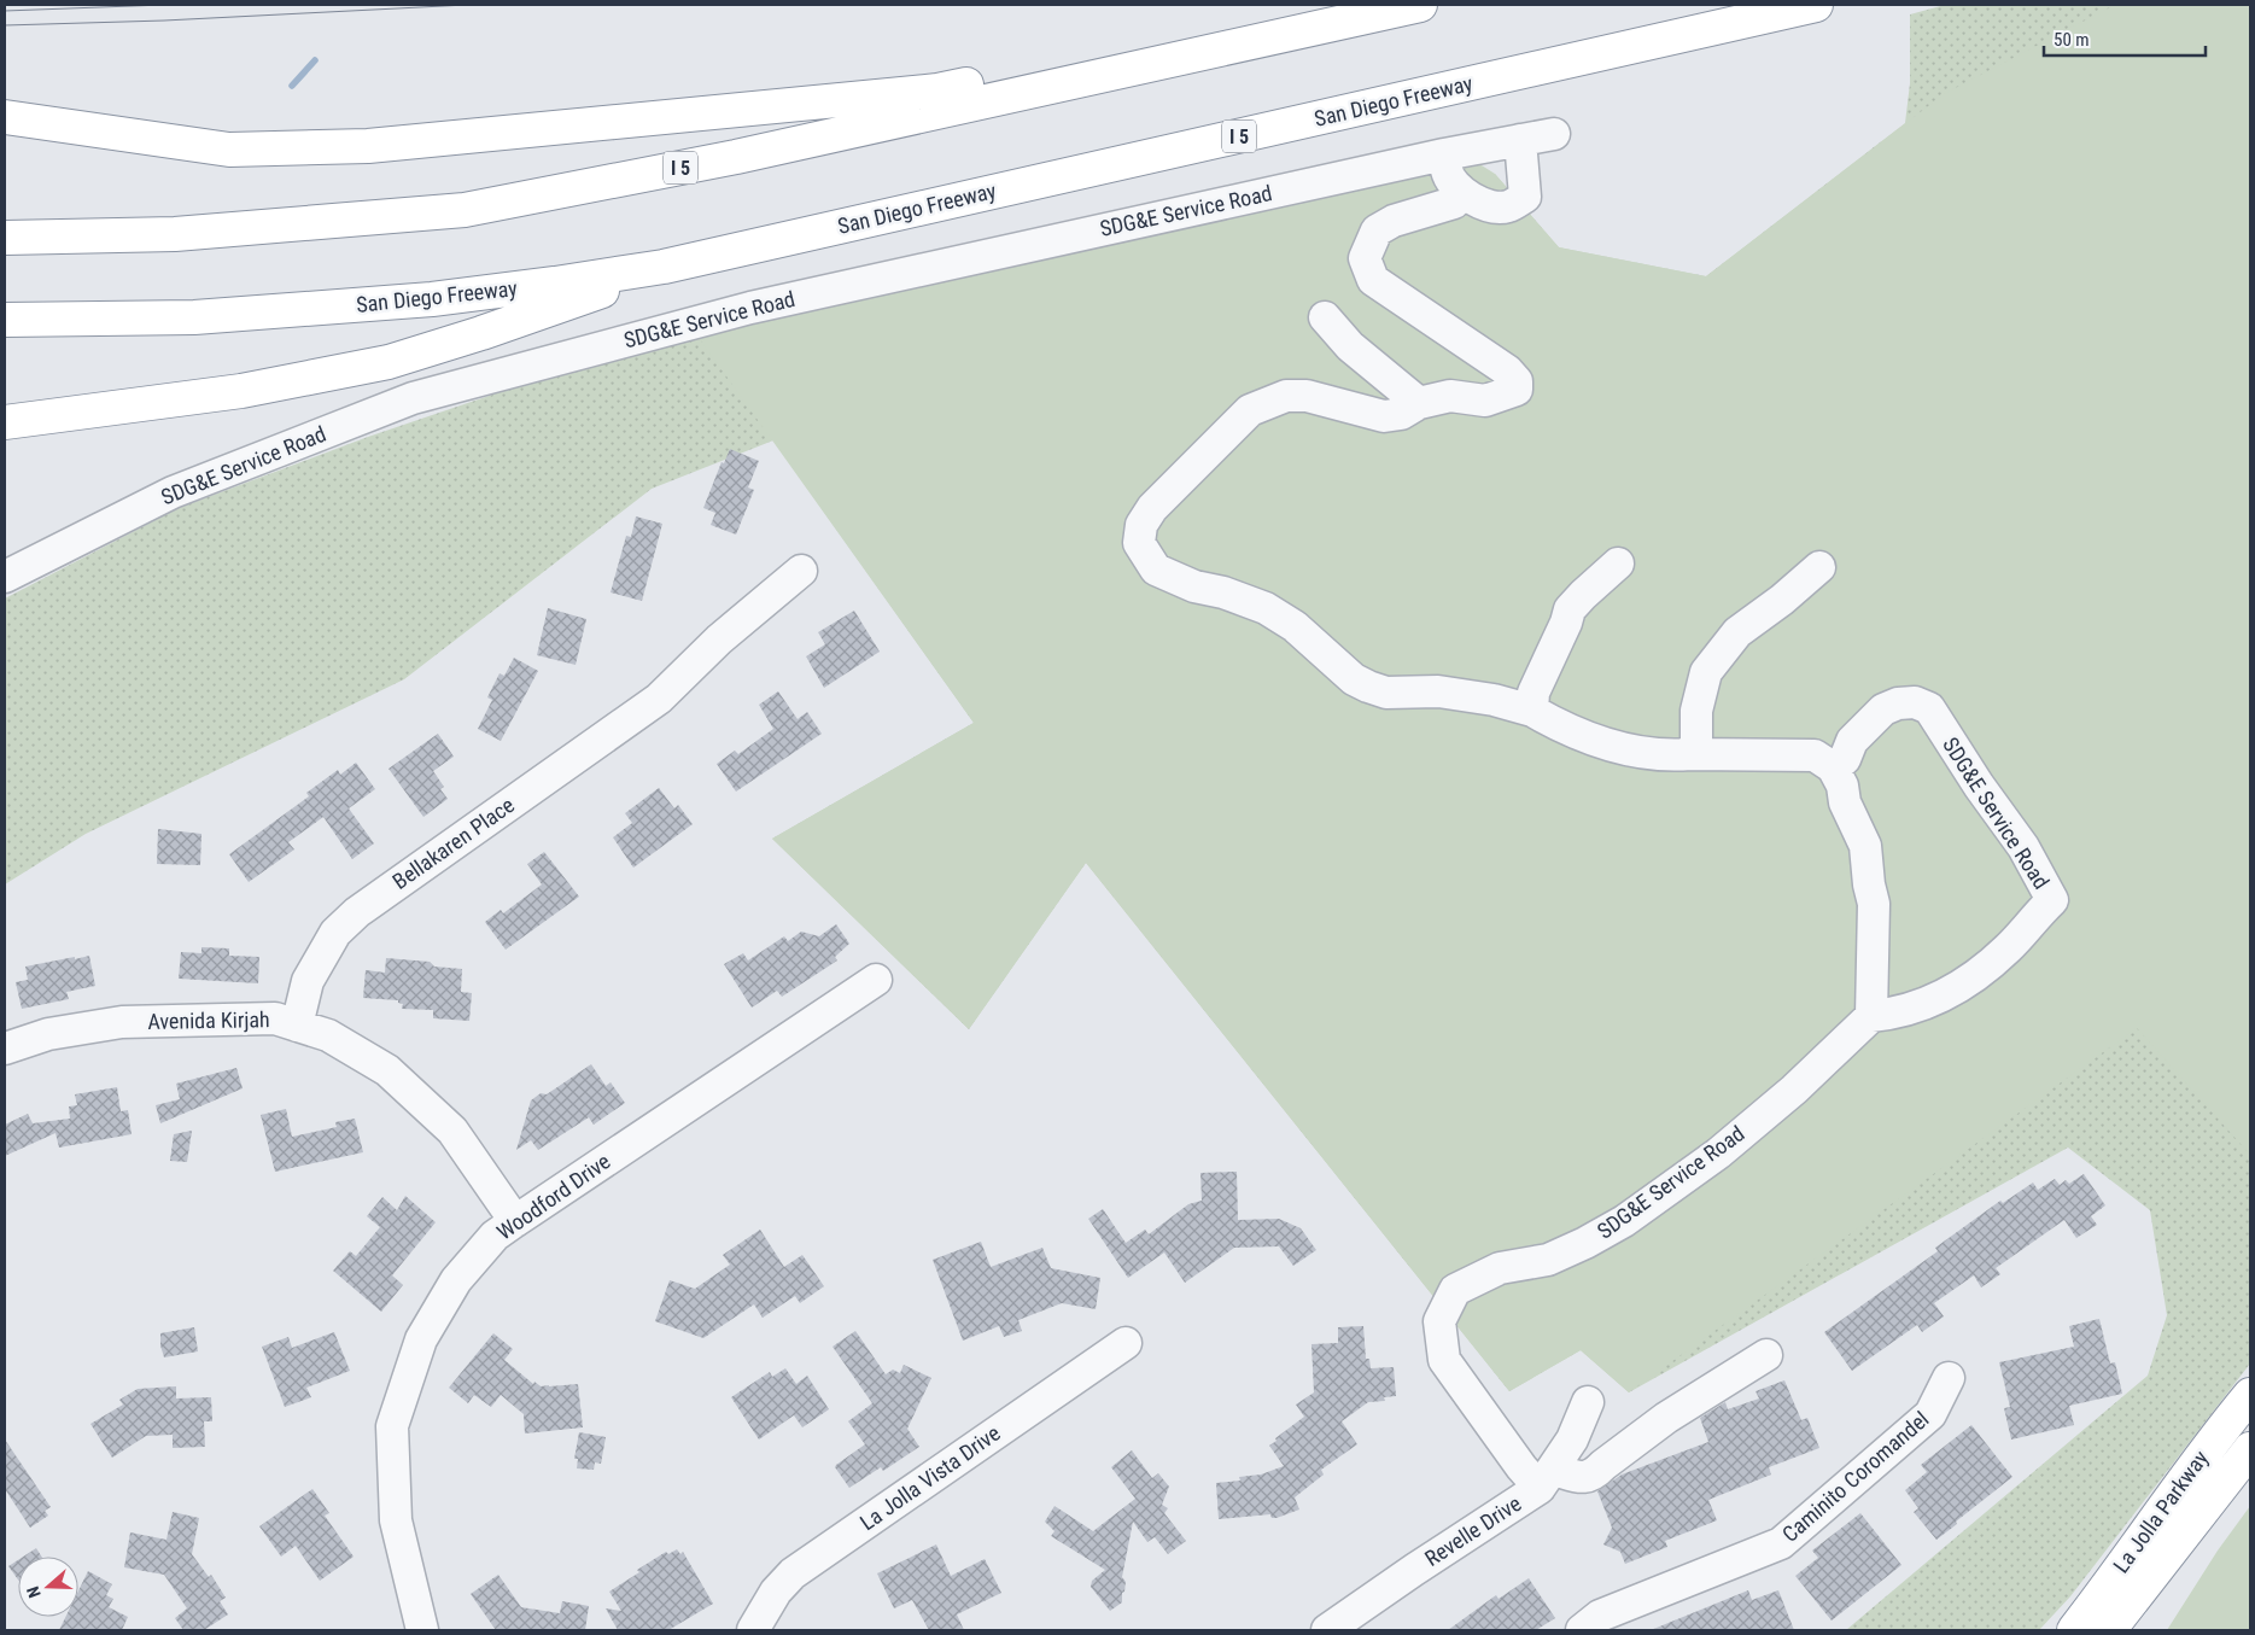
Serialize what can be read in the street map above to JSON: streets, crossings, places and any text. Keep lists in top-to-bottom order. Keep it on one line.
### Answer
{"streets":{"highway":["San Diego Freeway","I 5","La Jolla Parkway"],"street":["SDG&E Service Road","Bellakaren Place","Avenida Kirjah","Woodford Drive","Caminito Coromandel","La Jolla Vista Drive","Revelle Drive"]},"crossings":[["SDG&E Service Road","Revelle Drive"],["Bellakaren Place","Avenida Kirjah"],["Avenida Kirjah","Woodford Drive"]],"scale_bar":"50 m","north":"left"}
